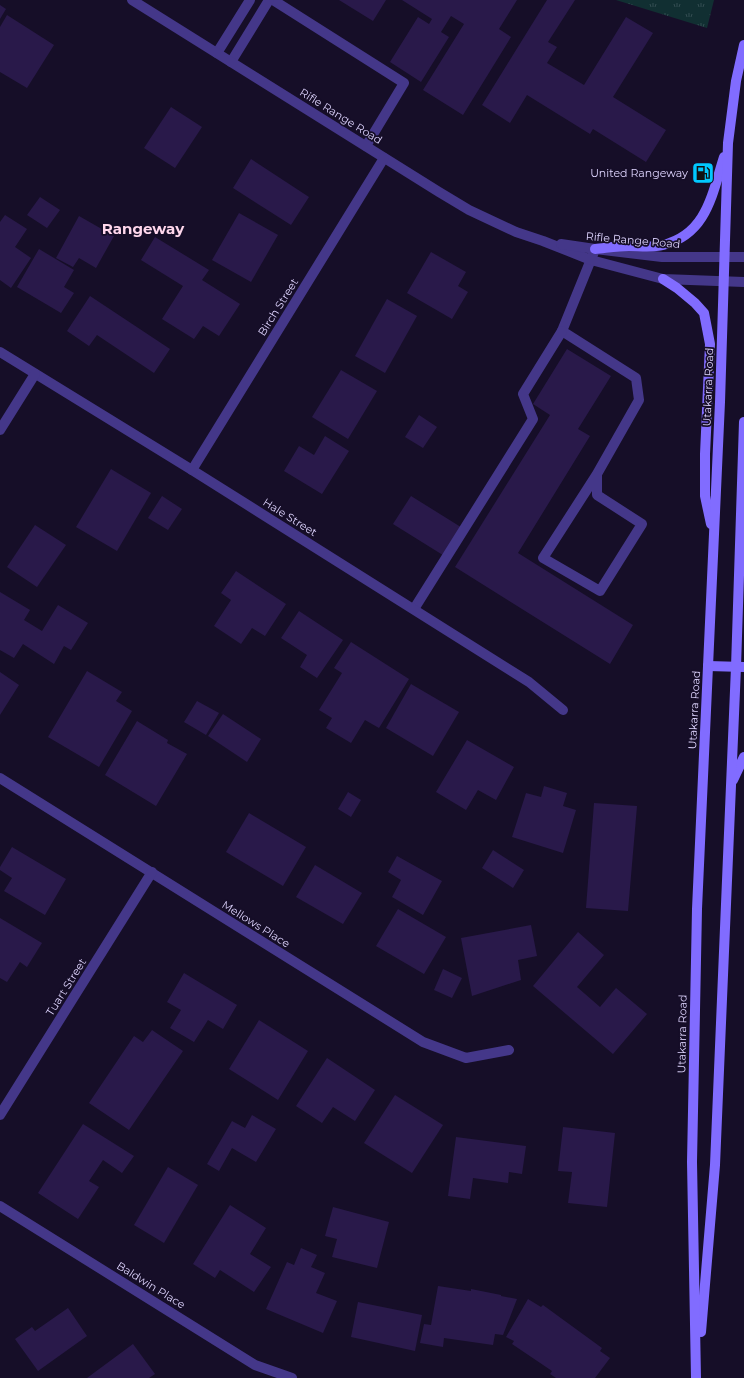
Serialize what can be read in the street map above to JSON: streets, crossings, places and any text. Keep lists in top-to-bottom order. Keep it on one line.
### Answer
{"streets":{"main road":["Utakarra Road"],"street":["Rifle Range Road","Birch Street","Hale Street","Mellows Place","Tuart Street","Baldwin Place"]},"crossings":[["Rifle Range Road","Birch Street"],["Rifle Range Road","Utakarra Road"],["Birch Street","Hale Street"],["Mellows Place","Tuart Street"]],"districts":["Rangeway"],"places":{"fuel station":["United Rangeway"]}}
